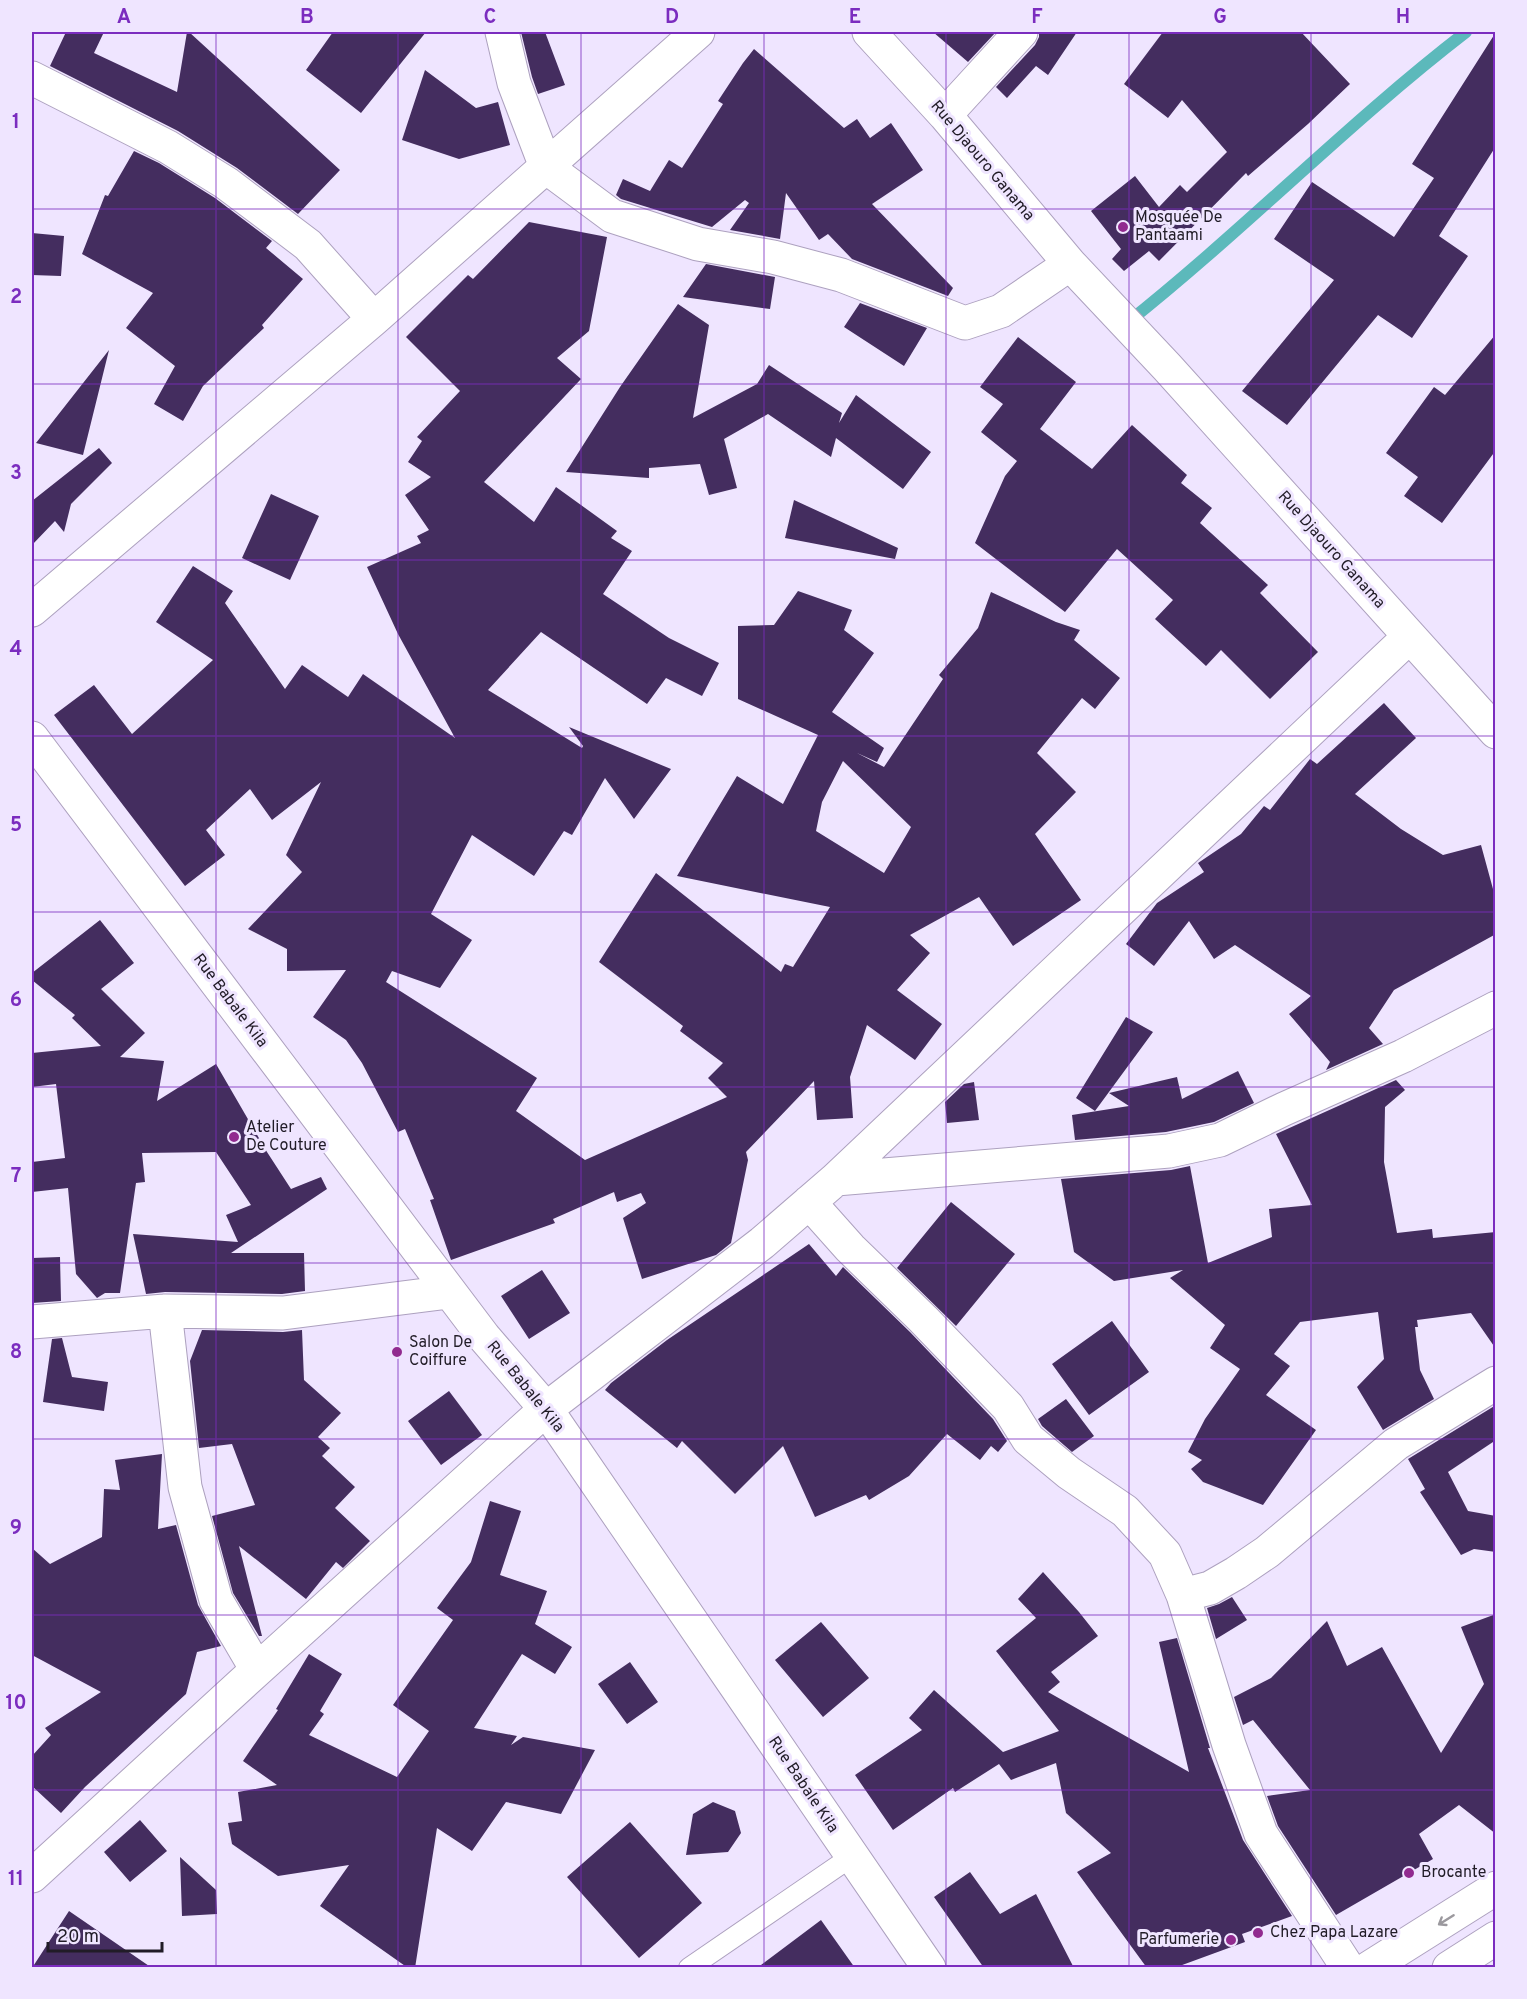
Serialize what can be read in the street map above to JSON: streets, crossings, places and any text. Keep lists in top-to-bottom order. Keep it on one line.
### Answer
{"streets":{"street":["Rue Djaouro Ganama","Rue Babale Kila"]},"places":["Mosquée De Pantaami","Atelier De Couture","Salon De Coiffure","Brocante","Chez Papa Lazare","Parfumerie"],"scale_bar":"20 m","grid":{"columns":["A","B","C","D","E","F","G","H"],"rows":["1","2","3","4","5","6","7","8","9","10","11"]}}
